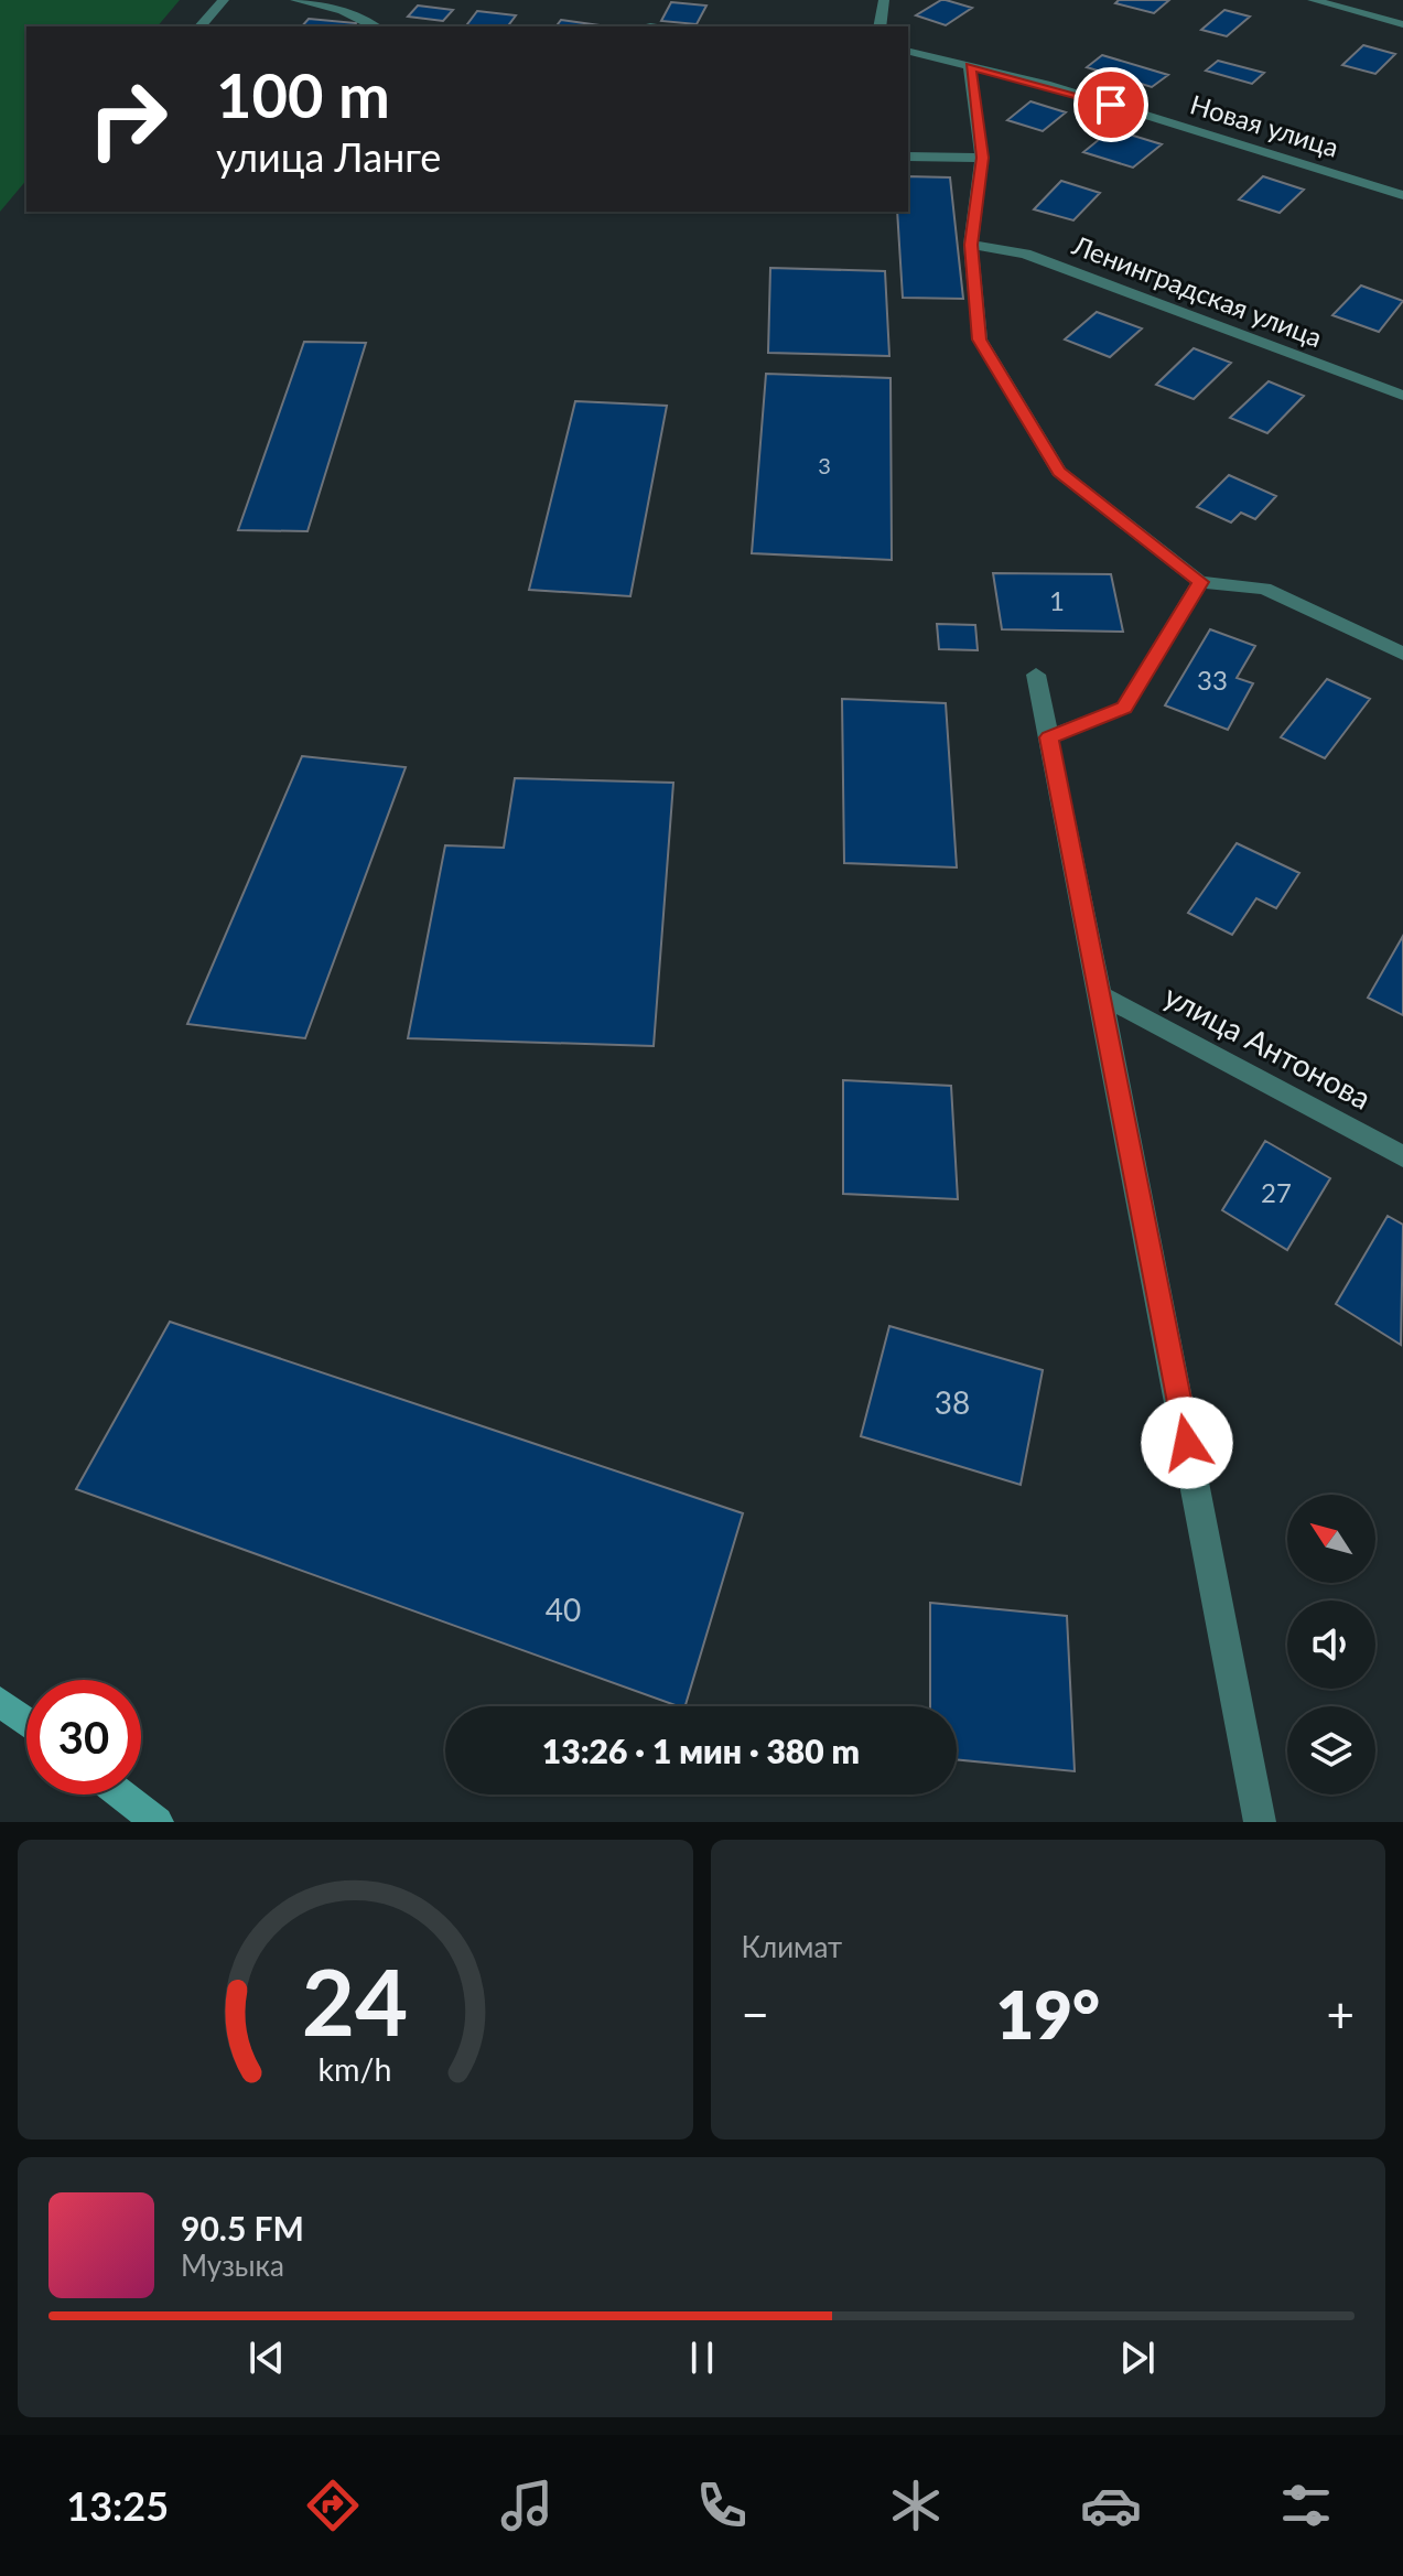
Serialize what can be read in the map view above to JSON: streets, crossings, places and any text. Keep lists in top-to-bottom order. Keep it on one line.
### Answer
{"streets":{"street":["Новая улица","Ленинградская улица","улица Антонова"]},"house_numbers":["3","1","33","27","38","40"],"north":"top left","page":{"turn":["100 m","улица Ланге"],"limit":"30","trip":"13:26 · 1 мин · 380 m","tile":"Климат","heat":["−","19°","+"],"song":["90.5 FM","Музыка"],"tabs":"13:25","gauge":["24","km/h"]}}
